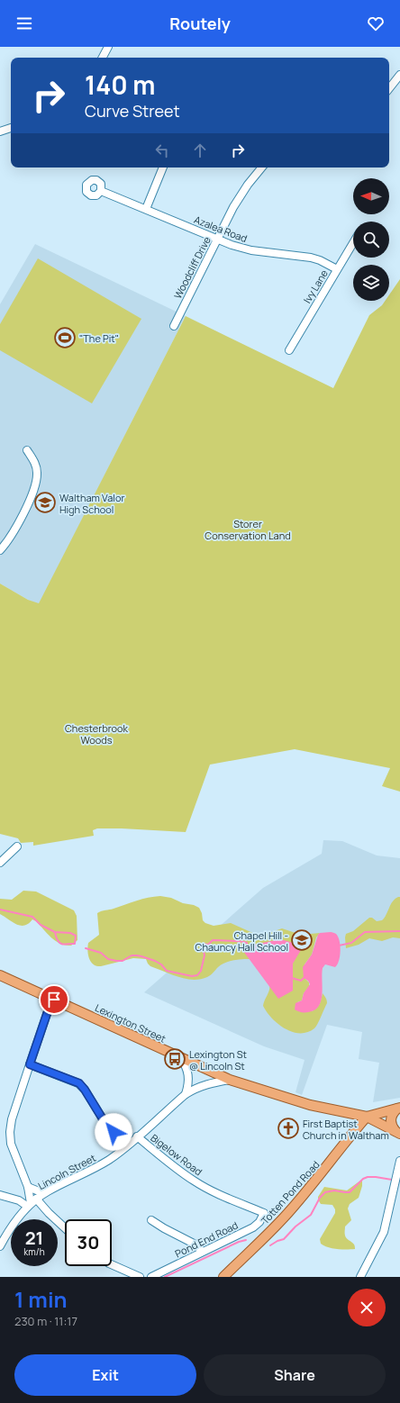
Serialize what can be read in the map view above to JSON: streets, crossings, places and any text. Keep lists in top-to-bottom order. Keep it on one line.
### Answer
{"streets":{"main road":["Lexington Street","Totten Pond Road"],"street":["Azalea Road","Woodcliff Drive","Ivy Lane","Bigelow Road","Lincoln Street","Pond End Road"]},"crossings":[["Azalea Road","Woodcliff Drive"],["Azalea Road","Ivy Lane"],["Lexington Street","Lincoln Street"],["Lexington Street","Totten Pond Road"],["Bigelow Road","Lincoln Street"],["Bigelow Road","Pond End Road"]],"parks":["Storer Conservation Land","Chesterbrook Woods"],"places":{"sports":["\"The Pit\""],"school or university":["Waltham Valor High School","Chapel Hill - Chauncy Hall School"],"bus stop":["Lexington St @ Lincoln St"],"church":["First Baptist Church in Waltham"]},"north":"left","page":{"header":"Routely","turn":["140 m","Curve Street"],"speed":"21 km/h","limit":"30","heading":["1 min","230 m · 11:17"],"buttons":["Exit","Share"]}}
